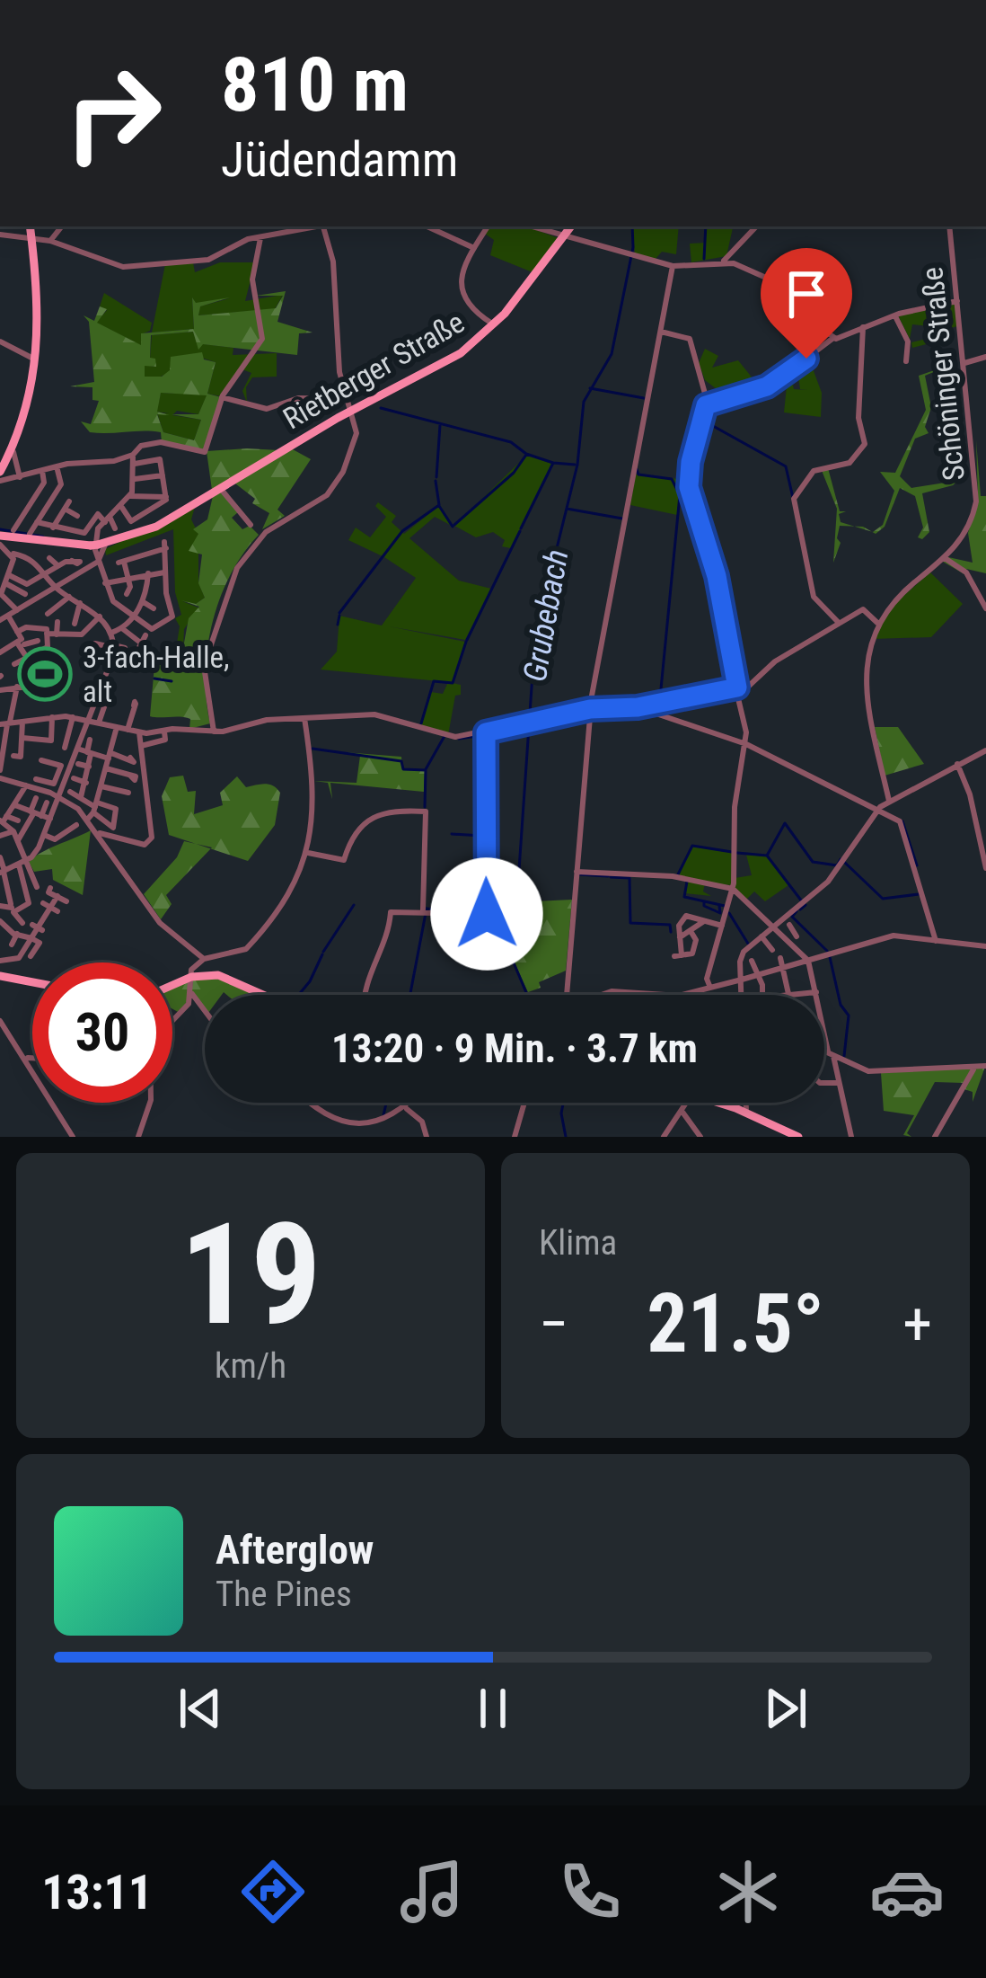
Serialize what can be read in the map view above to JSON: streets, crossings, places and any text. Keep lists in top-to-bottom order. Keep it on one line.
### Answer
{"streets":{"main road":["Rietberger Straße"],"street":["Schöninger Straße"]},"water":["Grubebach"],"places":{"sports":["3-fach-Halle, alt"]},"page":{"turn":["810 m","Jüdendamm"],"limit":"30","trip":"13:20 · 9 Min. · 3.7 km","tile":[["19","km/h"],"Klima"],"heat":["−","21.5°","+"],"song":["Afterglow","The Pines"],"tabs":"13:11"}}
